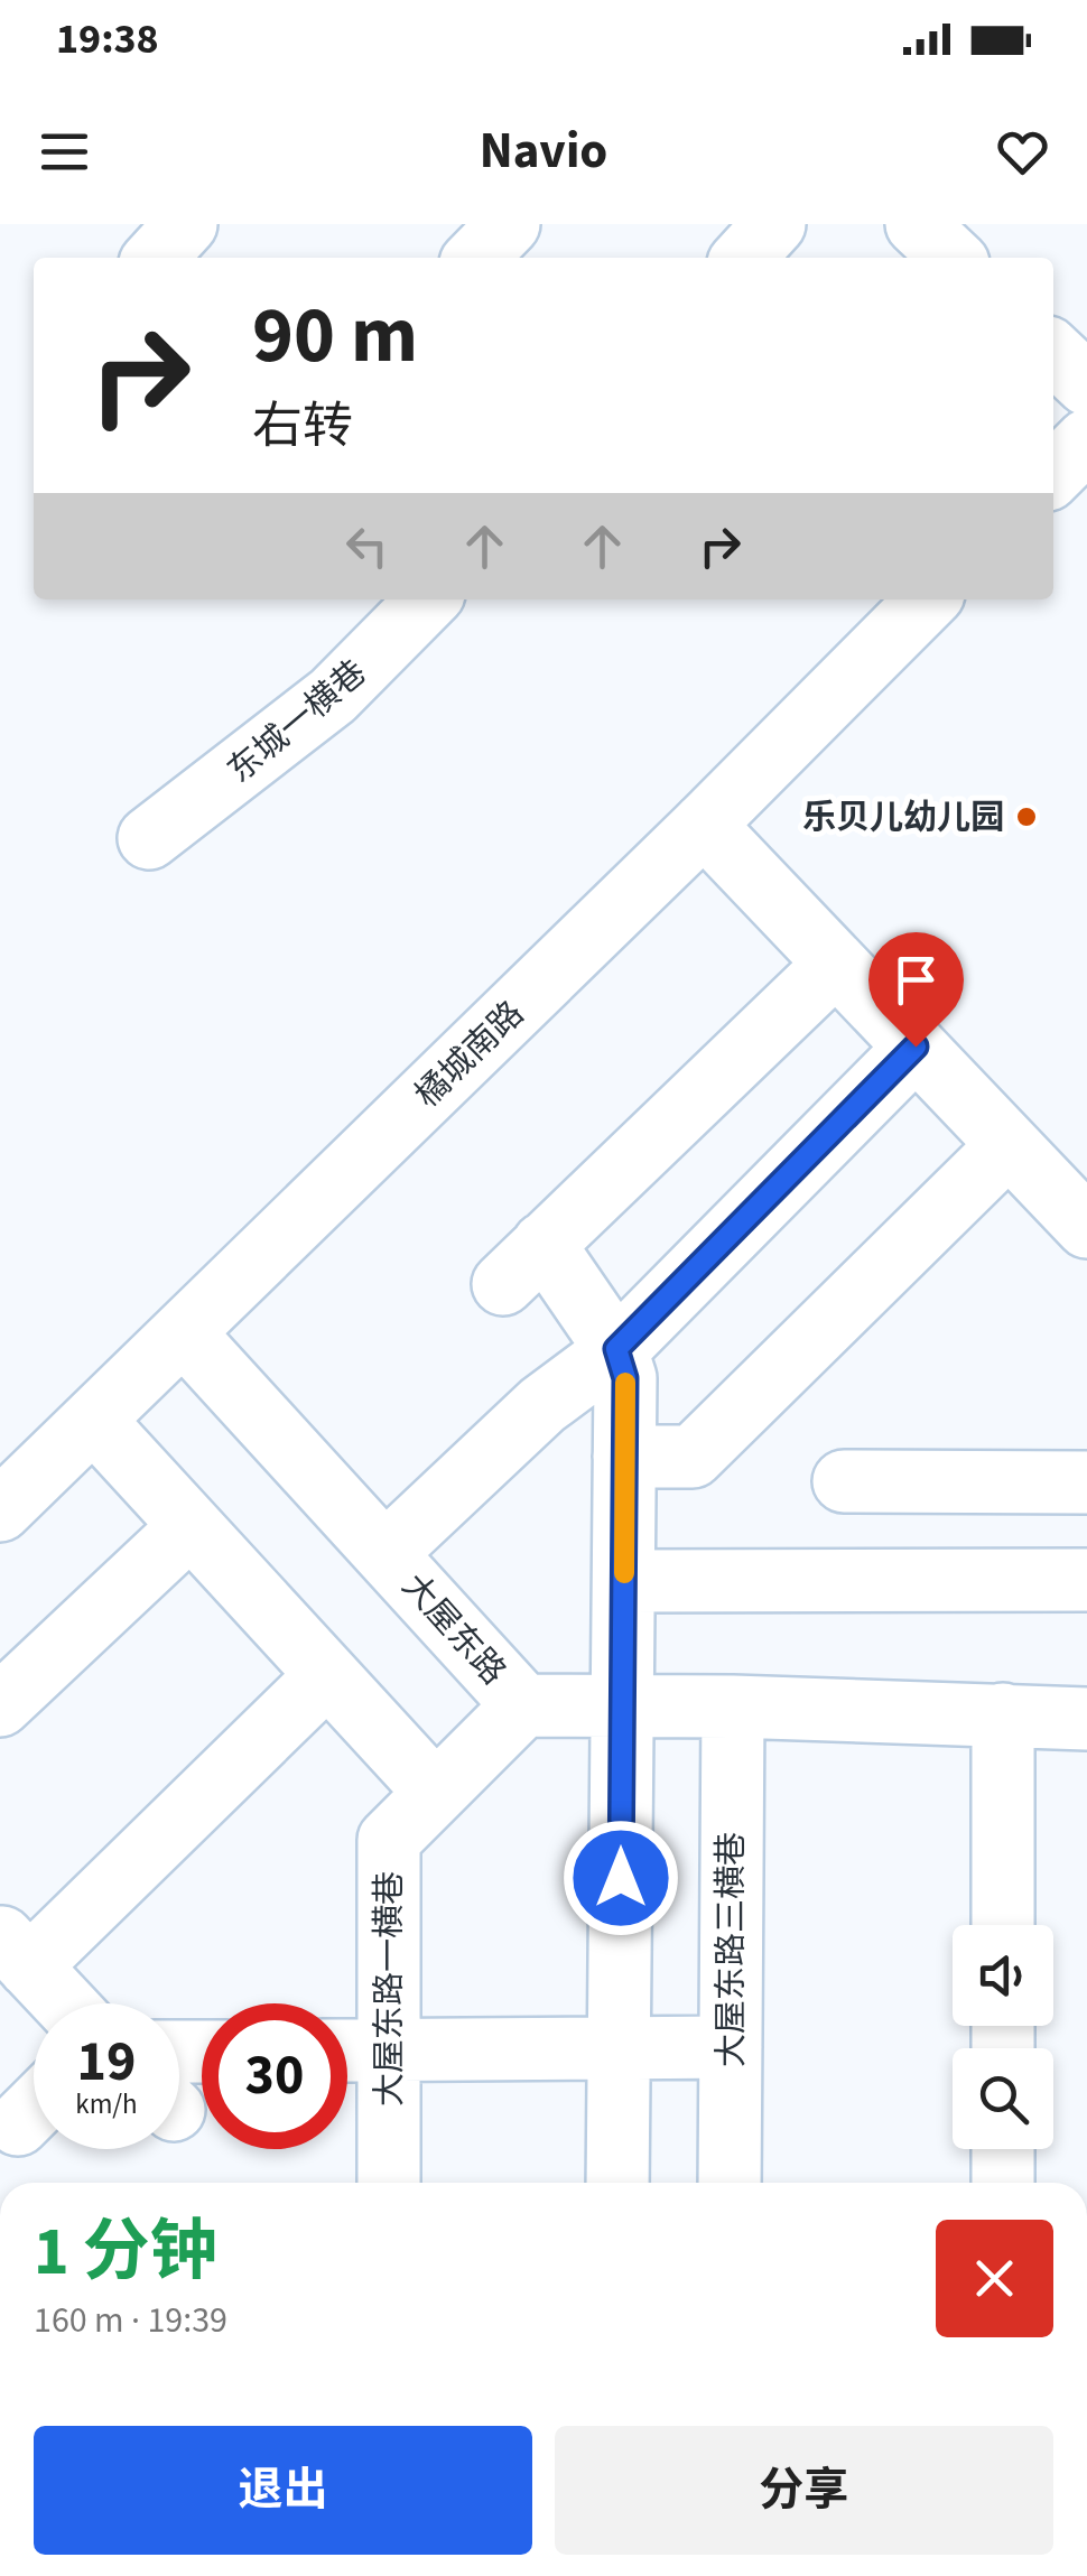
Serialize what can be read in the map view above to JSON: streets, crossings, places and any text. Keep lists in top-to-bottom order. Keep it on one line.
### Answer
{"streets":{"street":["东城一横巷","橘城南路","大屋东路","大屋东路三横巷","大屋东路一横巷"]},"crossings":[["橘城南路","大屋东路"],["大屋东路","大屋东路三横巷"],["大屋东路","大屋东路一横巷"]],"places":["乐贝儿幼儿园"],"page":{"status":"19:38","header":"Navio","turn":["90 m","右转"],"speed":"19 km/h","limit":"30","heading":["1 分钟","160 m · 19:39"],"buttons":["退出","分享"]}}
